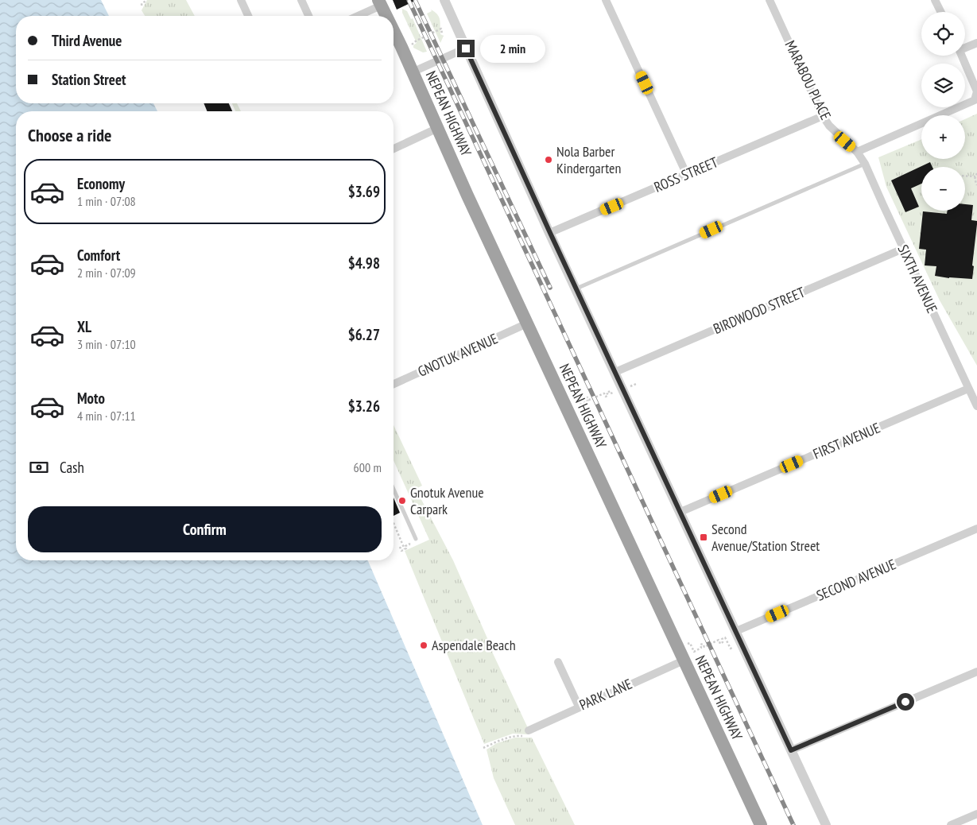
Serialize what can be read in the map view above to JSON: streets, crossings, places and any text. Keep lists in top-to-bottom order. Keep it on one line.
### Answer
{"streets":{"highway":["NEPEAN HIGHWAY"],"street":["MARABOU PLACE","ROSS STREET","SIXTH AVENUE","BIRDWOOD STREET","GNOTUK AVENUE","FIRST AVENUE","SECOND AVENUE","PARK LANE"]},"crossings":[["MARABOU PLACE","ROSS STREET"],["MARABOU PLACE","SIXTH AVENUE"],["NEPEAN HIGHWAY","GNOTUK AVENUE"],["NEPEAN HIGHWAY","PARK LANE"],["SIXTH AVENUE","BIRDWOOD STREET"],["SIXTH AVENUE","FIRST AVENUE"]],"places":{"other":["Nola Barber Kindergarten","Gnotuk Avenue Carpark","Aspendale Beach"],"transit":["Second Avenue/Station Street"]},"page":{"map_buttons":["+","−"],"banner":["Third Avenue","Station Street"],"bubble":"2 min","heading":"Choose a ride","list":[{"name":"Economy","note":"1 min · 07:08","value":"$3.69"},{"name":"Comfort","note":"2 min · 07:09","value":"$4.98"},{"name":"XL","note":"3 min · 07:10","value":"$6.27"},{"name":"Moto","note":"4 min · 07:11","value":"$3.26"}],"pay":["Cash","600 m"],"buttons":"Confirm"}}
